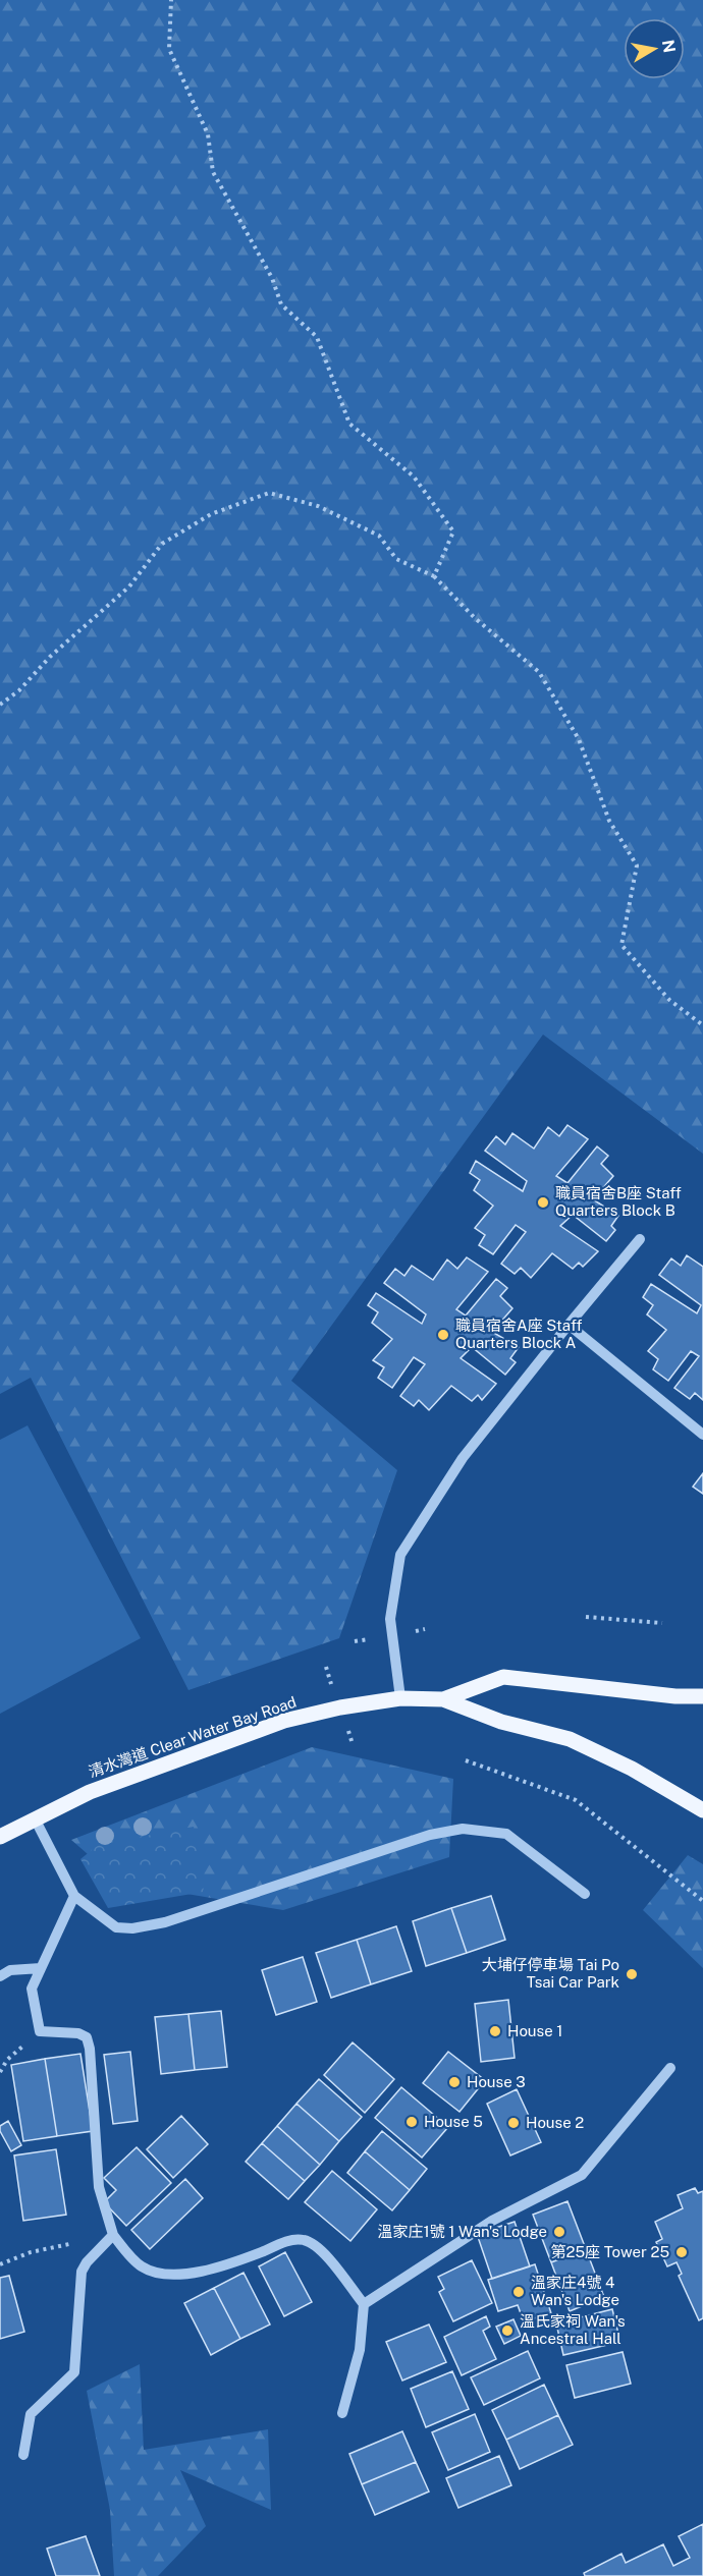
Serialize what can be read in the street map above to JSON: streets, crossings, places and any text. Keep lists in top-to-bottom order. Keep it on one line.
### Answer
{"streets":{"main road":["清水灣道 Clear Water Bay Road"]},"places":["職員宿舍B座 Staff Quarters Block B","職員宿舍A座 Staff Quarters Block A","大埔仔停車場 Tai Po Tsai Car Park","House 1","House 3","House 5","House 2","溫家庄1號 1 Wan's Lodge","第25座 Tower 25","溫家庄4號 4 Wan's Lodge","溫氏家祠 Wan's Ancestral Hall"],"north":"right"}
